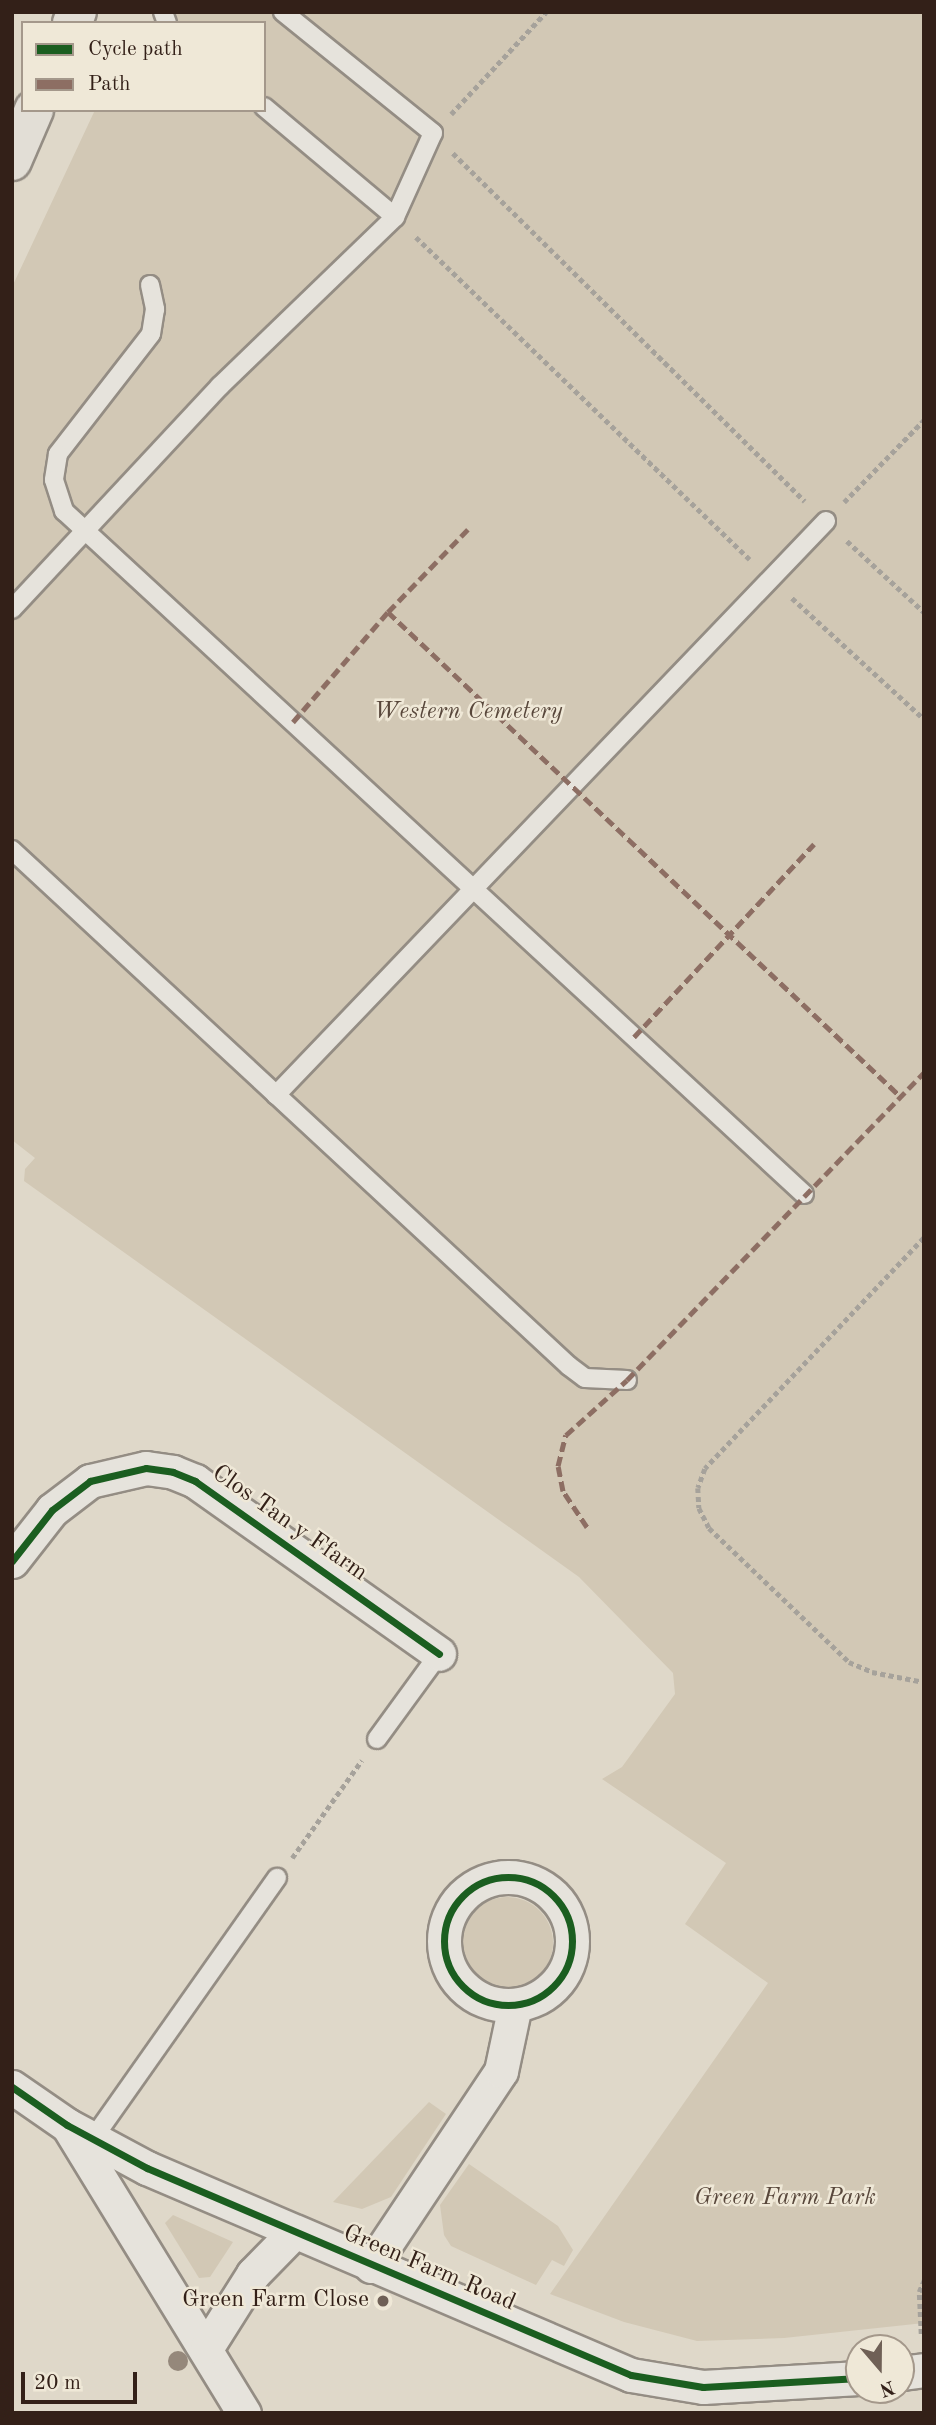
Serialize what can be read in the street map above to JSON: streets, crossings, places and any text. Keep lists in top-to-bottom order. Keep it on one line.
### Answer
{"streets":{"street":["Clos Tan y Ffarm","Green Farm Road"]},"parks":["Western Cemetery","Green Farm Park"],"places":["Green Farm Close"],"legend":["Cycle path","Path"],"scale_bar":"20 m","north":"bottom"}
